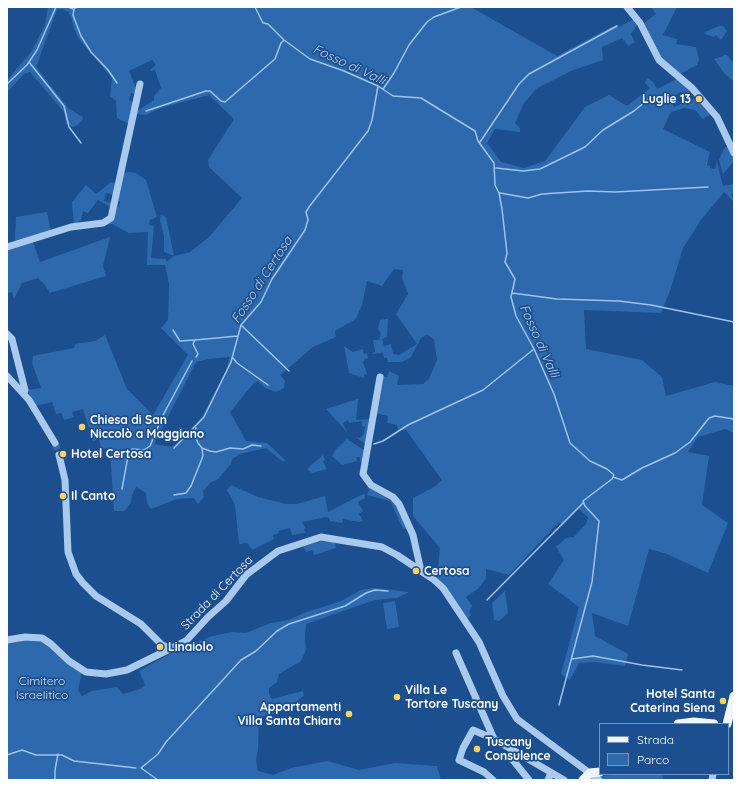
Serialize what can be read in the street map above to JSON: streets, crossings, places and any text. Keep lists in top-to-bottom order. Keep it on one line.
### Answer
{"streets":{"street":["Strada di Certosa"]},"water":["Fosso di Valli","Fosso di Certosa"],"parks":["Cimitero Israelitico"],"places":["Luglie 13","Chiesa di San Niccolò a Maggiano","Hotel Certosa","Il Canto","Certosa","Linaiolo","Villa Le Tortore Tuscany","Hotel Santa Caterina Siena","Appartamenti Villa Santa Chiara","Tuscany Consulence"],"legend":["Strada","Parco"]}
